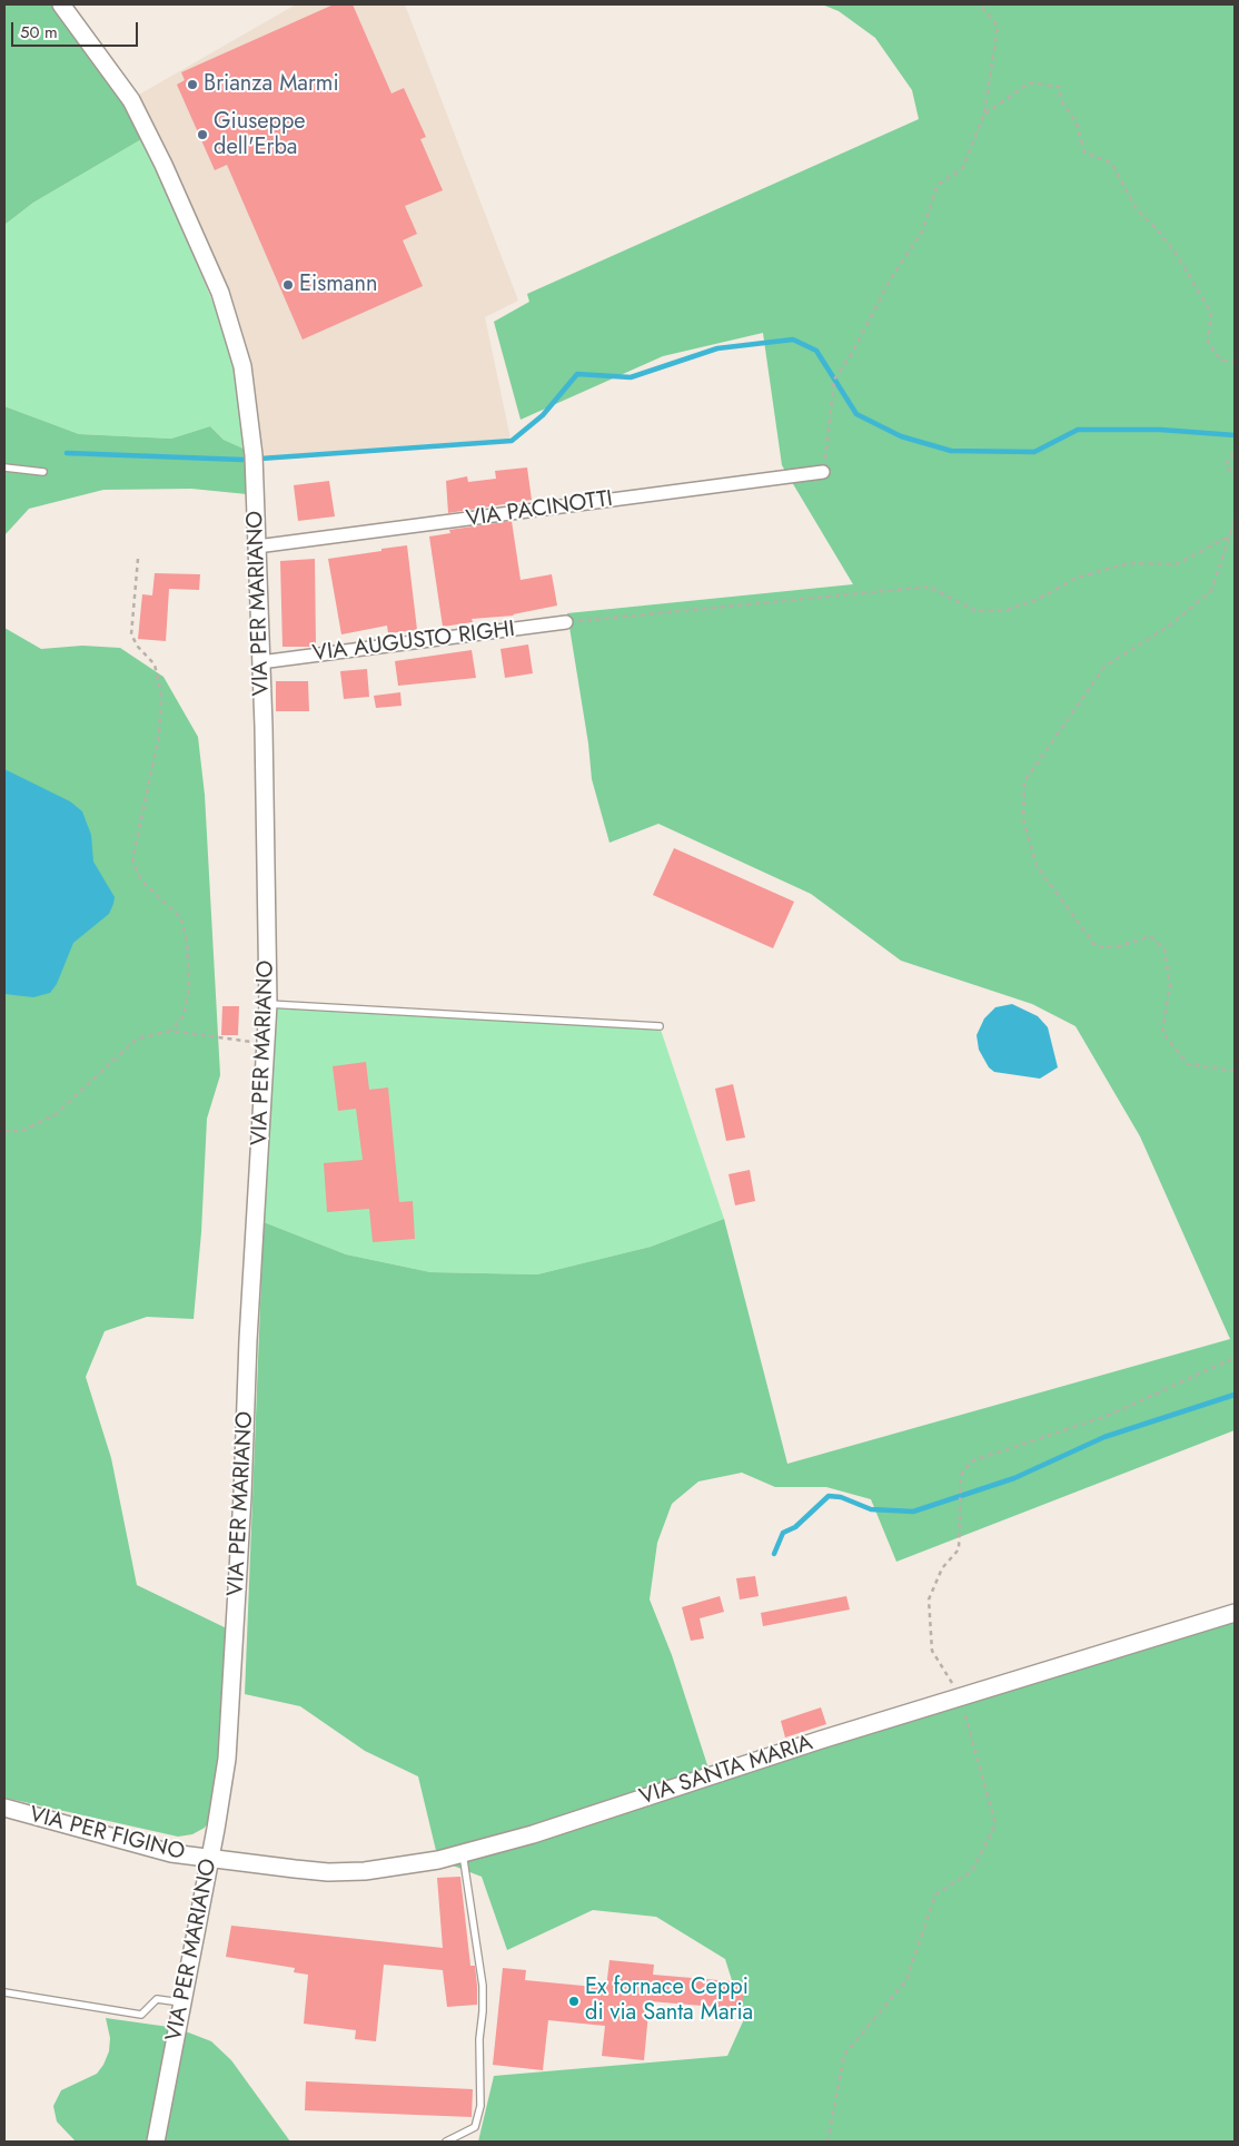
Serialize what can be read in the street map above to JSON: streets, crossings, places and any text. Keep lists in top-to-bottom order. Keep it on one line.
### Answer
{"streets":{"street":["VIA PACINOTTI","VIA PER MARIANO","VIA AUGUSTO RIGHI","VIA SANTA MARIA","VIA PER FIGINO"]},"crossings":[["VIA PACINOTTI","VIA PER MARIANO"],["VIA PER MARIANO","VIA AUGUSTO RIGHI"],["VIA PER MARIANO","VIA SANTA MARIA"],["VIA PER MARIANO","VIA PER FIGINO"],["VIA SANTA MARIA","VIA PER FIGINO"]],"places":["Brianza Marmi","Giuseppe dell'Erba","Eismann","Ex fornace Ceppi di via Santa Maria"],"scale_bar":"50 m"}
